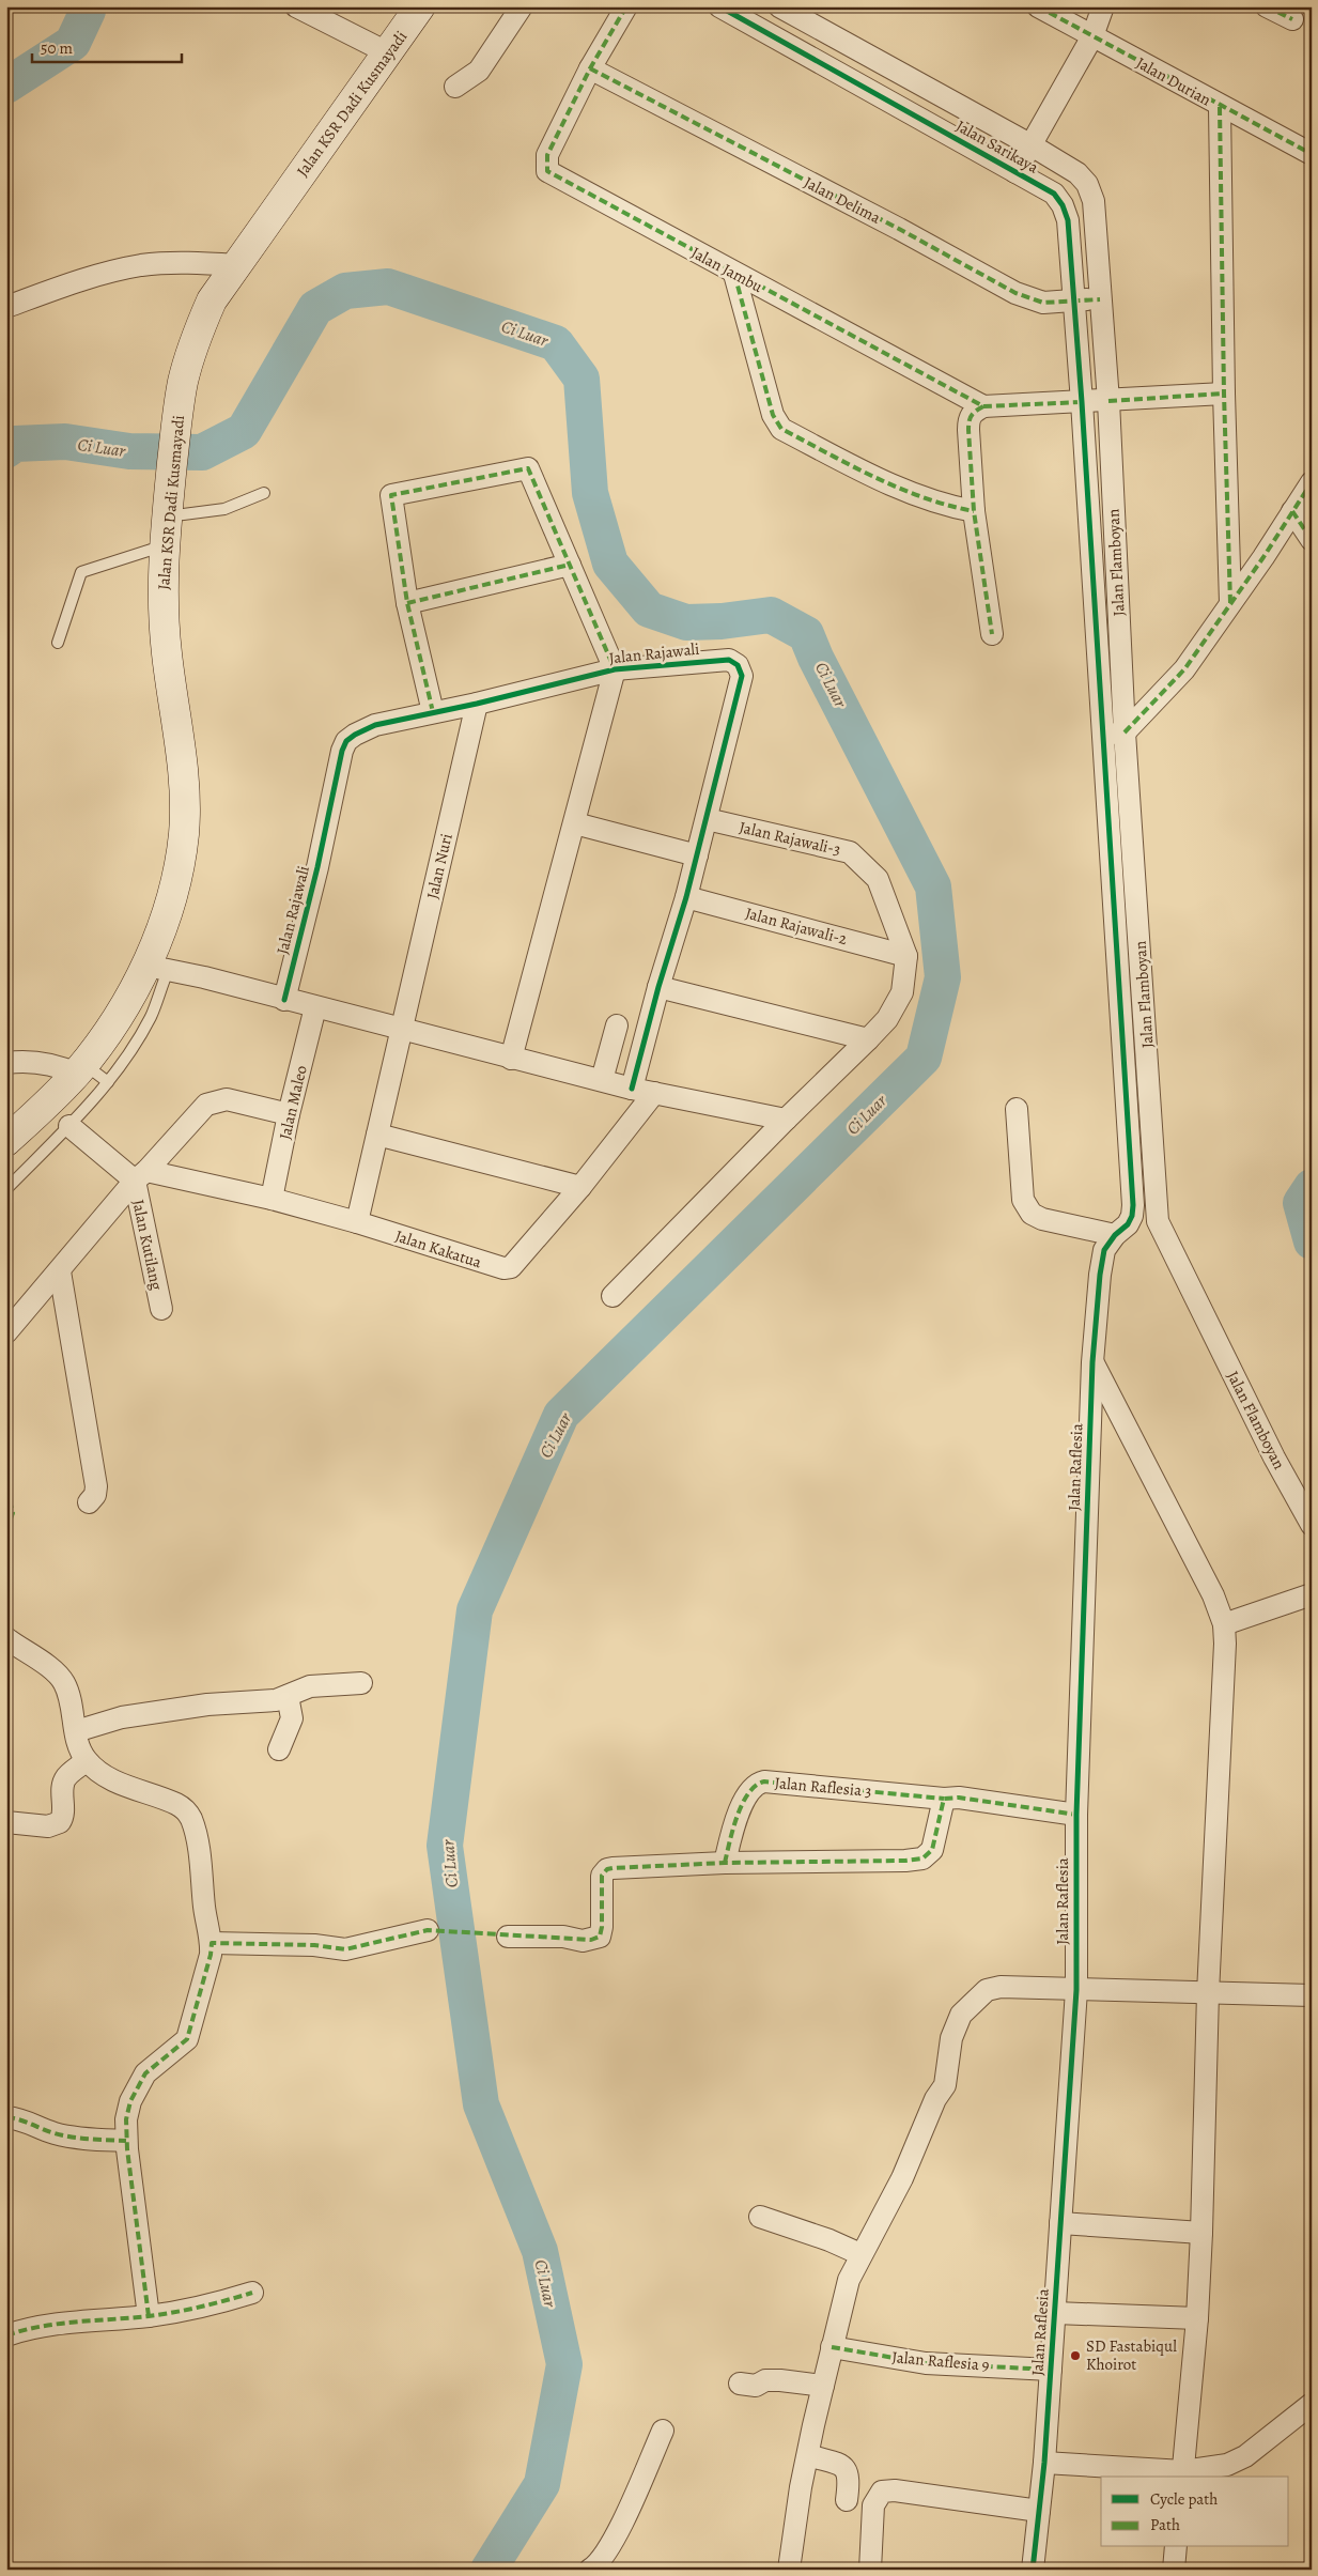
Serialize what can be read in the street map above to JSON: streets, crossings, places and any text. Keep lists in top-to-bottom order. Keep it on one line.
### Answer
{"streets":{"main road":["Jalan KSR Dadi Kusmayadi"],"street":["Jalan Durian","Jalan Sarikaya","Jalan Delima","Jalan Jambu","Jalan Flamboyan","Jalan Rajawali","Jalan Rajawali-3","Jalan Nuri","Jalan Rajawali-2","Jalan Maleo","Jalan Kutilang","Jalan Kakatua","Jalan Raflesia","Jalan Raflesia 3","Jalan Raflesia 9"]},"crossings":[["Jalan Sarikaya","Jalan Delima"],["Jalan Sarikaya","Jalan Flamboyan"],["Jalan Sarikaya","Jalan Raflesia"],["Jalan Delima","Jalan Jambu"],["Jalan Rajawali","Jalan Rajawali-3"],["Jalan Rajawali","Jalan Nuri"],["Jalan Rajawali","Jalan Rajawali-2"],["Jalan Rajawali-3","Jalan Rajawali-2"],["Jalan Nuri","Jalan Kakatua"],["Jalan Maleo","Jalan Kakatua"],["Jalan Kutilang","Jalan Kakatua"],["Jalan Raflesia","Jalan Raflesia 9"]],"water":["Ci Luar"],"places":["SD Fastabiqul Khoirot"],"legend":["Cycle path","Path"],"scale_bar":"50 m"}
